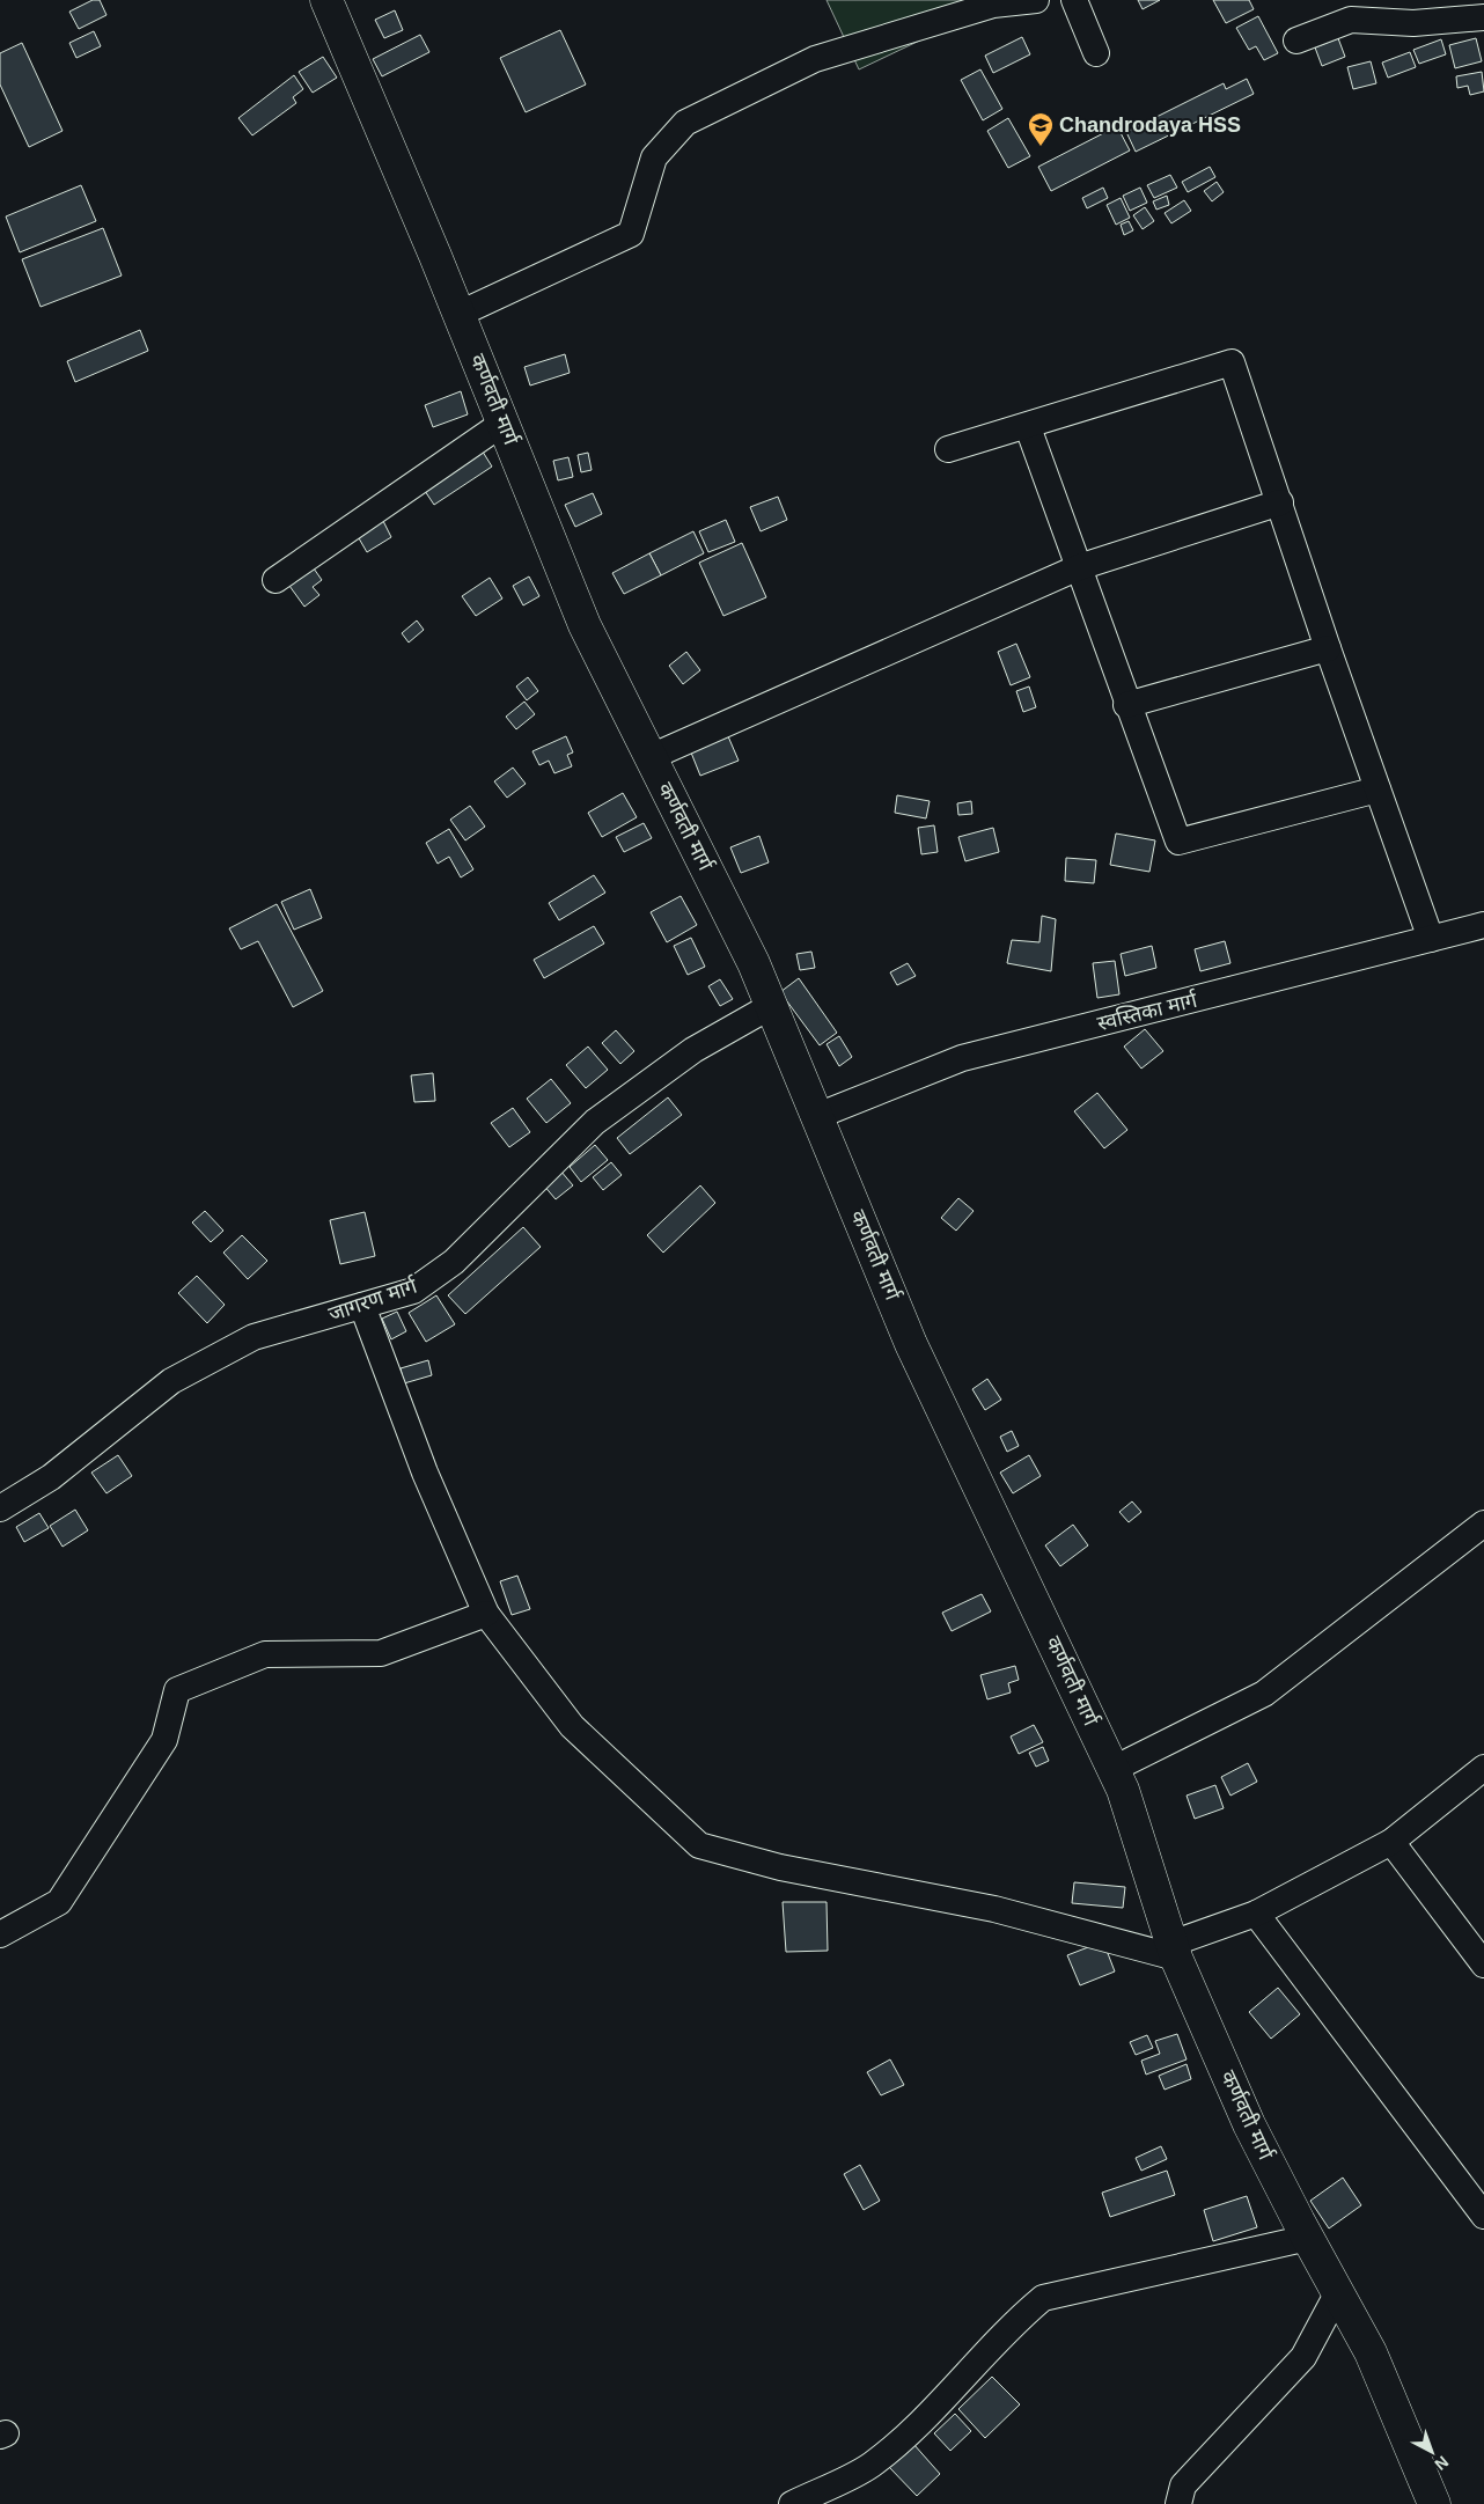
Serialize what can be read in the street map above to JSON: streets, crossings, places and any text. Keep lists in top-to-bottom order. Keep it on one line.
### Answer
{"streets":{"main road":["कर्णवती मार्ग"],"street":["स्वस्तिका मार्ग","जागरण मार्ग"]},"crossings":[["कर्णवती मार्ग","स्वस्तिका मार्ग"],["कर्णवती मार्ग","जागरण मार्ग"]],"places":{"school or university":["Chandrodaya HSS"]},"north":"bottom right"}
